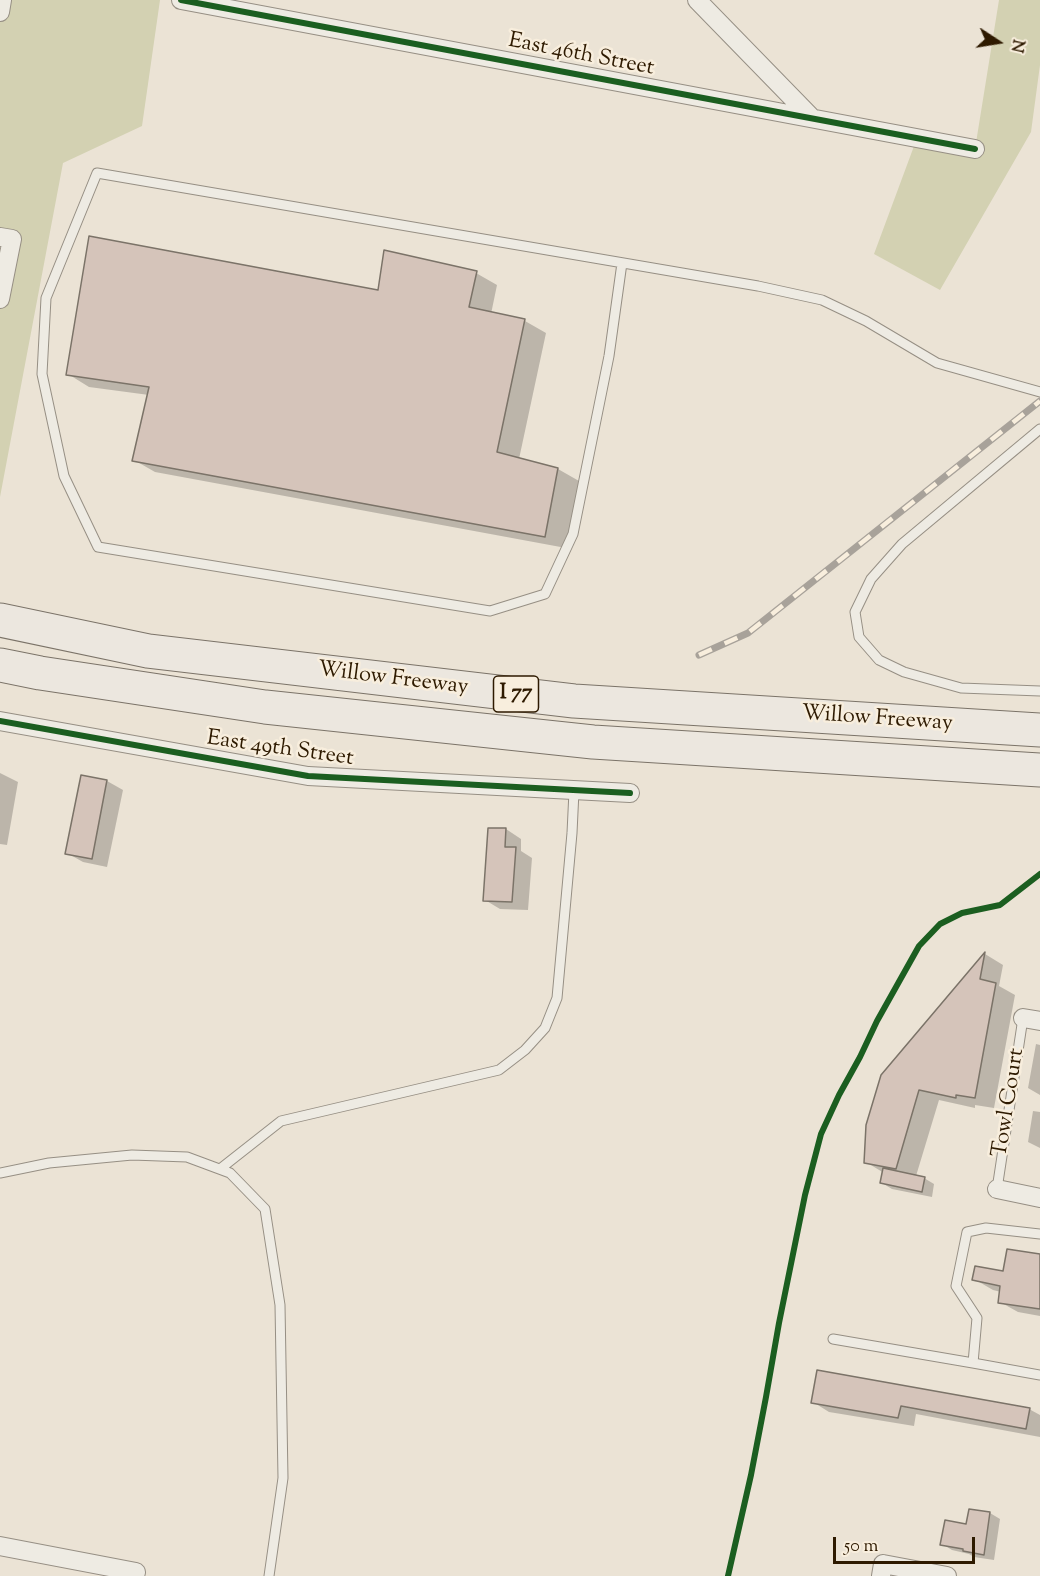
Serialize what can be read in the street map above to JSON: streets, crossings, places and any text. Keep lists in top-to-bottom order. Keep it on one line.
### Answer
{"streets":{"highway":["Willow Freeway","I 77"],"street":["East 46th Street","East 49th Street"],"lane":["Towl Court"]},"scale_bar":"50 m","north":"right"}
